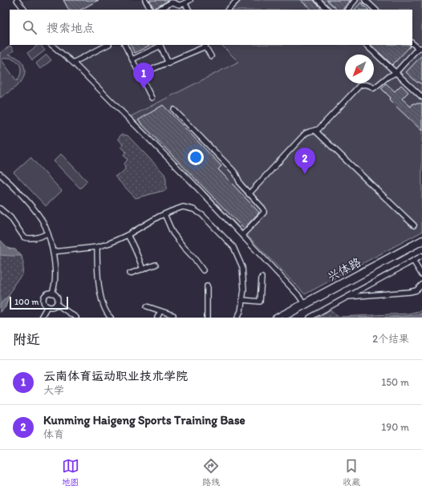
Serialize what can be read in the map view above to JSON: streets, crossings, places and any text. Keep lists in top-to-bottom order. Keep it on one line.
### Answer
{"streets":{"street":["兴体路"]},"scale_bar":"100 m","north":"bottom left","page":{"search":"搜索地点","pins":["1","2"],"scale":"100 m","heading":["附近","2个结果"],"list":[{"mark":"1","name":"云南体育运动职业技术学院","note":"大学","value":"150 m"},{"mark":"2","name":"Kunming Haigeng Sports Training Base","note":"体育","value":"190 m"}],"nav":["地图","路线","收藏"]}}
